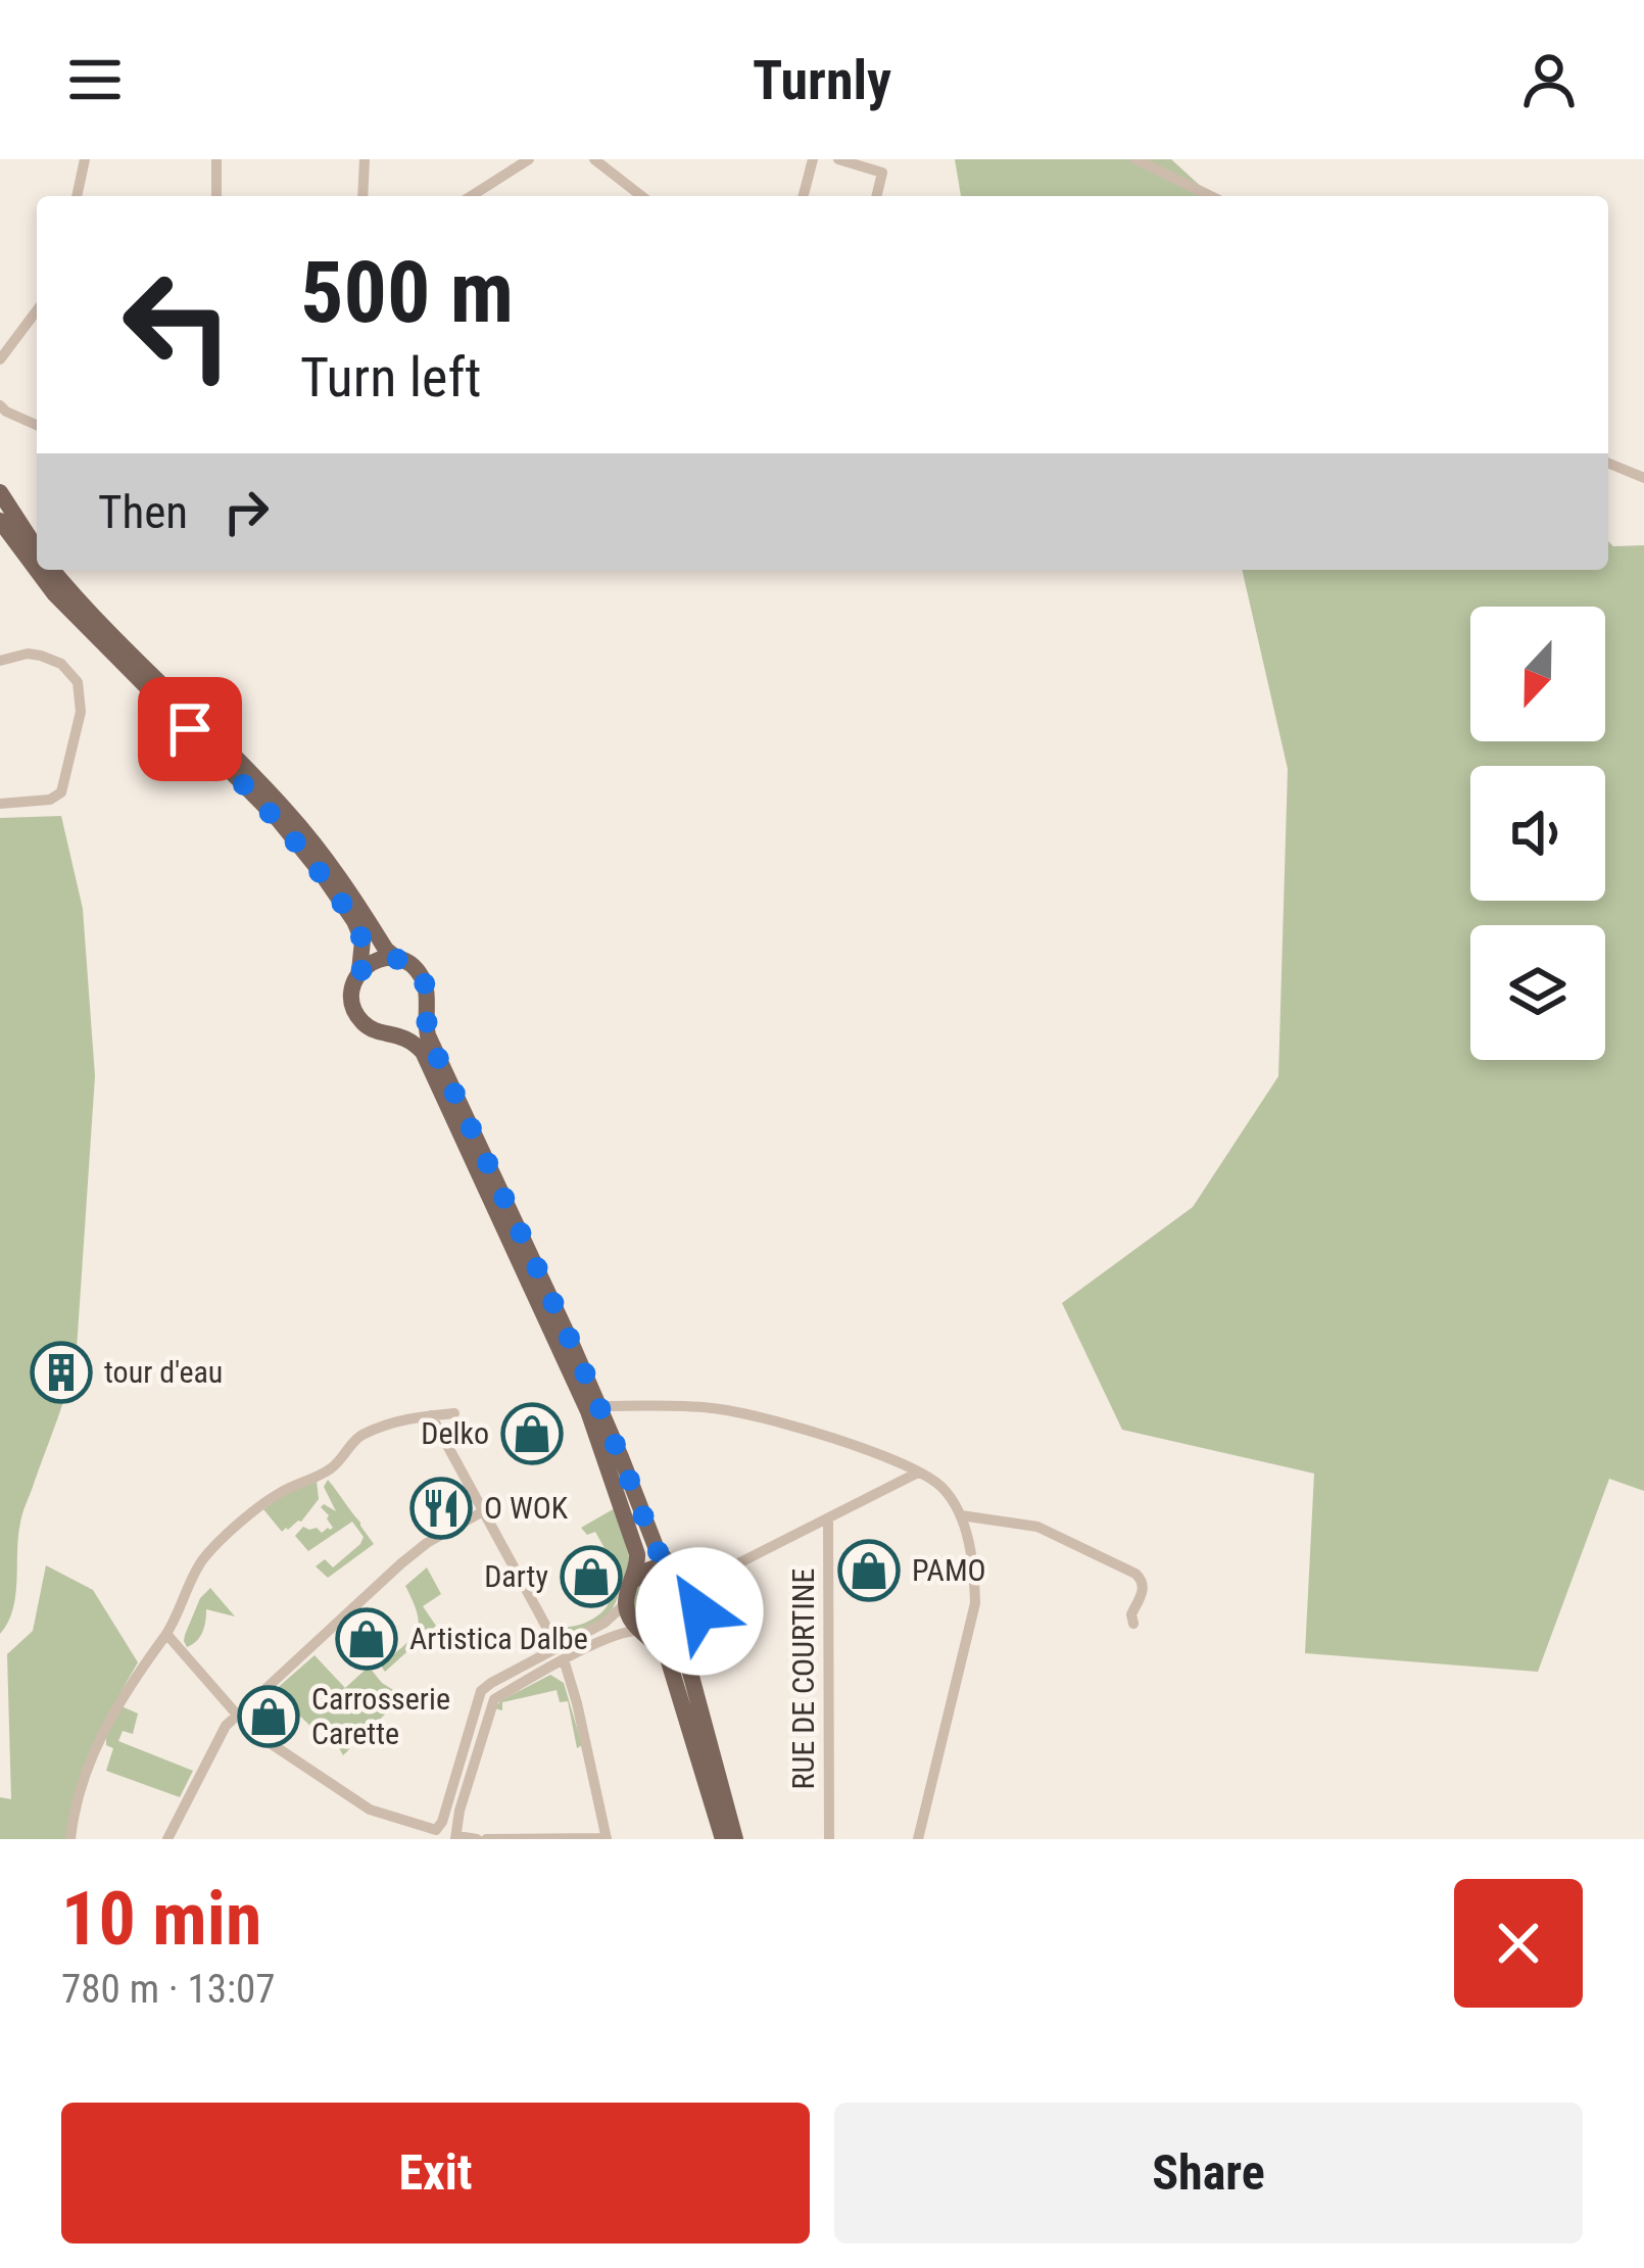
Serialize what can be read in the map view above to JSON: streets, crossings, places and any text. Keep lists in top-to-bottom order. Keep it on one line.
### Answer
{"streets":{"street":["RUE DE COURTINE"]},"places":{"building":["tour d'eau"],"shop":["Delko","PAMO","Darty","Artistica Dalbe","Carrosserie Carette"],"restaurant":["O WOK"]},"north":"bottom","page":{"header":"Turnly","turn":["500 m","Turn left"],"then":"Then","heading":["10 min","780 m · 13:07"],"buttons":["Exit","Share"]}}
